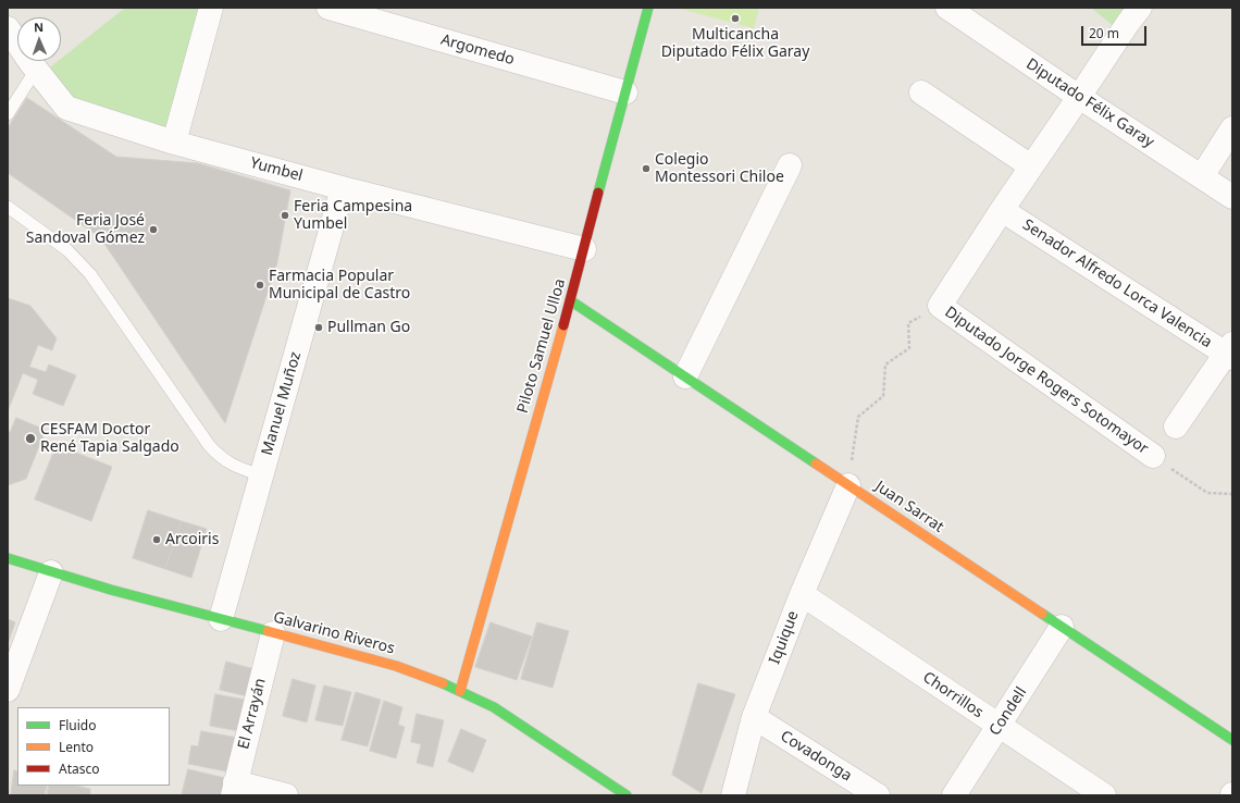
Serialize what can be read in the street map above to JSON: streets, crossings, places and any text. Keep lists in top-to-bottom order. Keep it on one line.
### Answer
{"streets":{"street":["Argomedo","Diputado Félix Garay","Yumbel","Senador Alfredo Lorca Valencia","Piloto Samuel Ulloa","Diputado Jorge Rogers Sotomayor","Manuel Muñoz","Juan Sarrat","Galvarino Riveros","Iquique","Chorrillos","Condell","El Arrayán","Covadonga"]},"crossings":[["Argomedo","Piloto Samuel Ulloa"],["Yumbel","Piloto Samuel Ulloa"],["Yumbel","Manuel Muñoz"],["Piloto Samuel Ulloa","Juan Sarrat"],["Piloto Samuel Ulloa","Galvarino Riveros"],["Manuel Muñoz","Galvarino Riveros"],["Juan Sarrat","Iquique"],["Juan Sarrat","Condell"],["Galvarino Riveros","El Arrayán"],["Iquique","Chorrillos"],["Iquique","Covadonga"],["Chorrillos","Condell"]],"places":["Multicancha Diputado Félix Garay","Colegio Montessori Chiloe","Feria Campesina Yumbel","Feria José Sandoval Gómez","Farmacia Popular Municipal de Castro","Pullman Go","CESFAM Doctor René Tapia Salgado","Arcoiris"],"legend":["Fluido","Lento","Atasco"],"scale_bar":"20 m","north":"top"}
